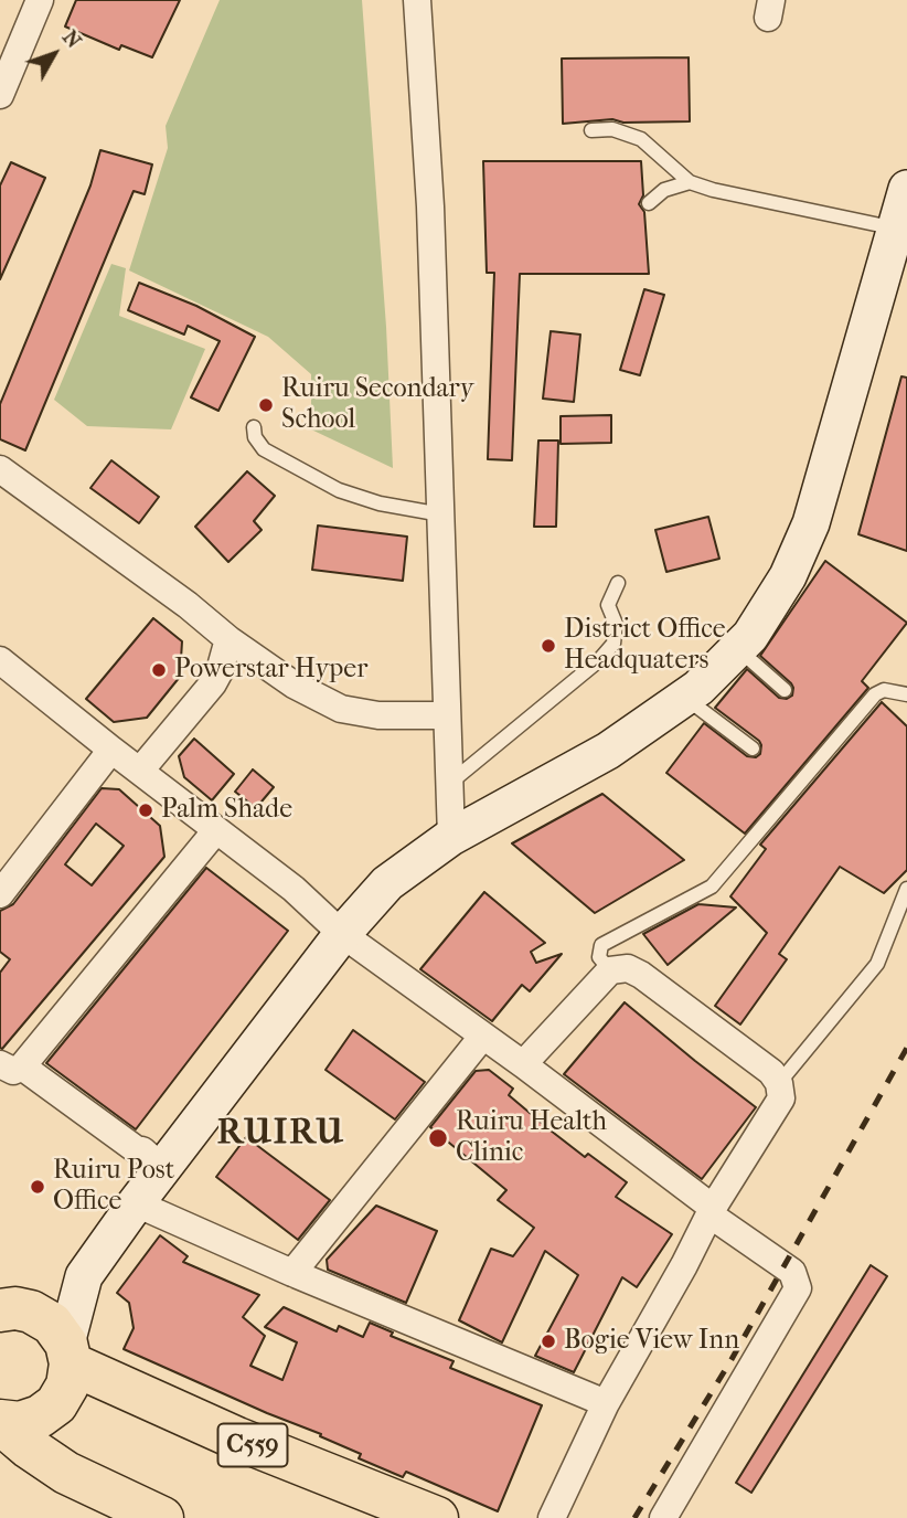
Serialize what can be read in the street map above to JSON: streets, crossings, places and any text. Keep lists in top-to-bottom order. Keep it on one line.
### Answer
{"streets":{"main road":["C559"]},"districts":["RUIRU"],"places":["Ruiru Secondary School","District Office Headquaters","Powerstar Hyper","Palm Shade","Ruiru Health Clinic","Ruiru Post Office","Bogie View Inn"],"north":"top right"}
